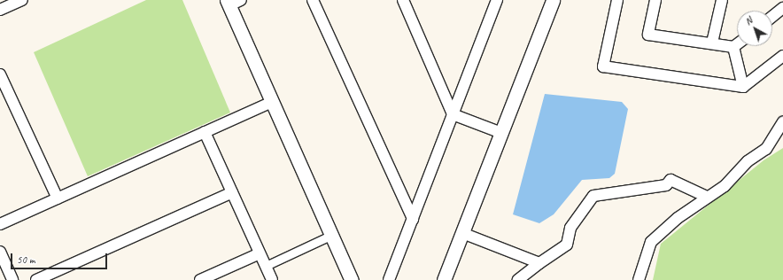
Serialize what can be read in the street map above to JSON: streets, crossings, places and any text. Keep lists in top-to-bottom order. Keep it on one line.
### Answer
{"scale_bar":"50 m","north":"top left"}
